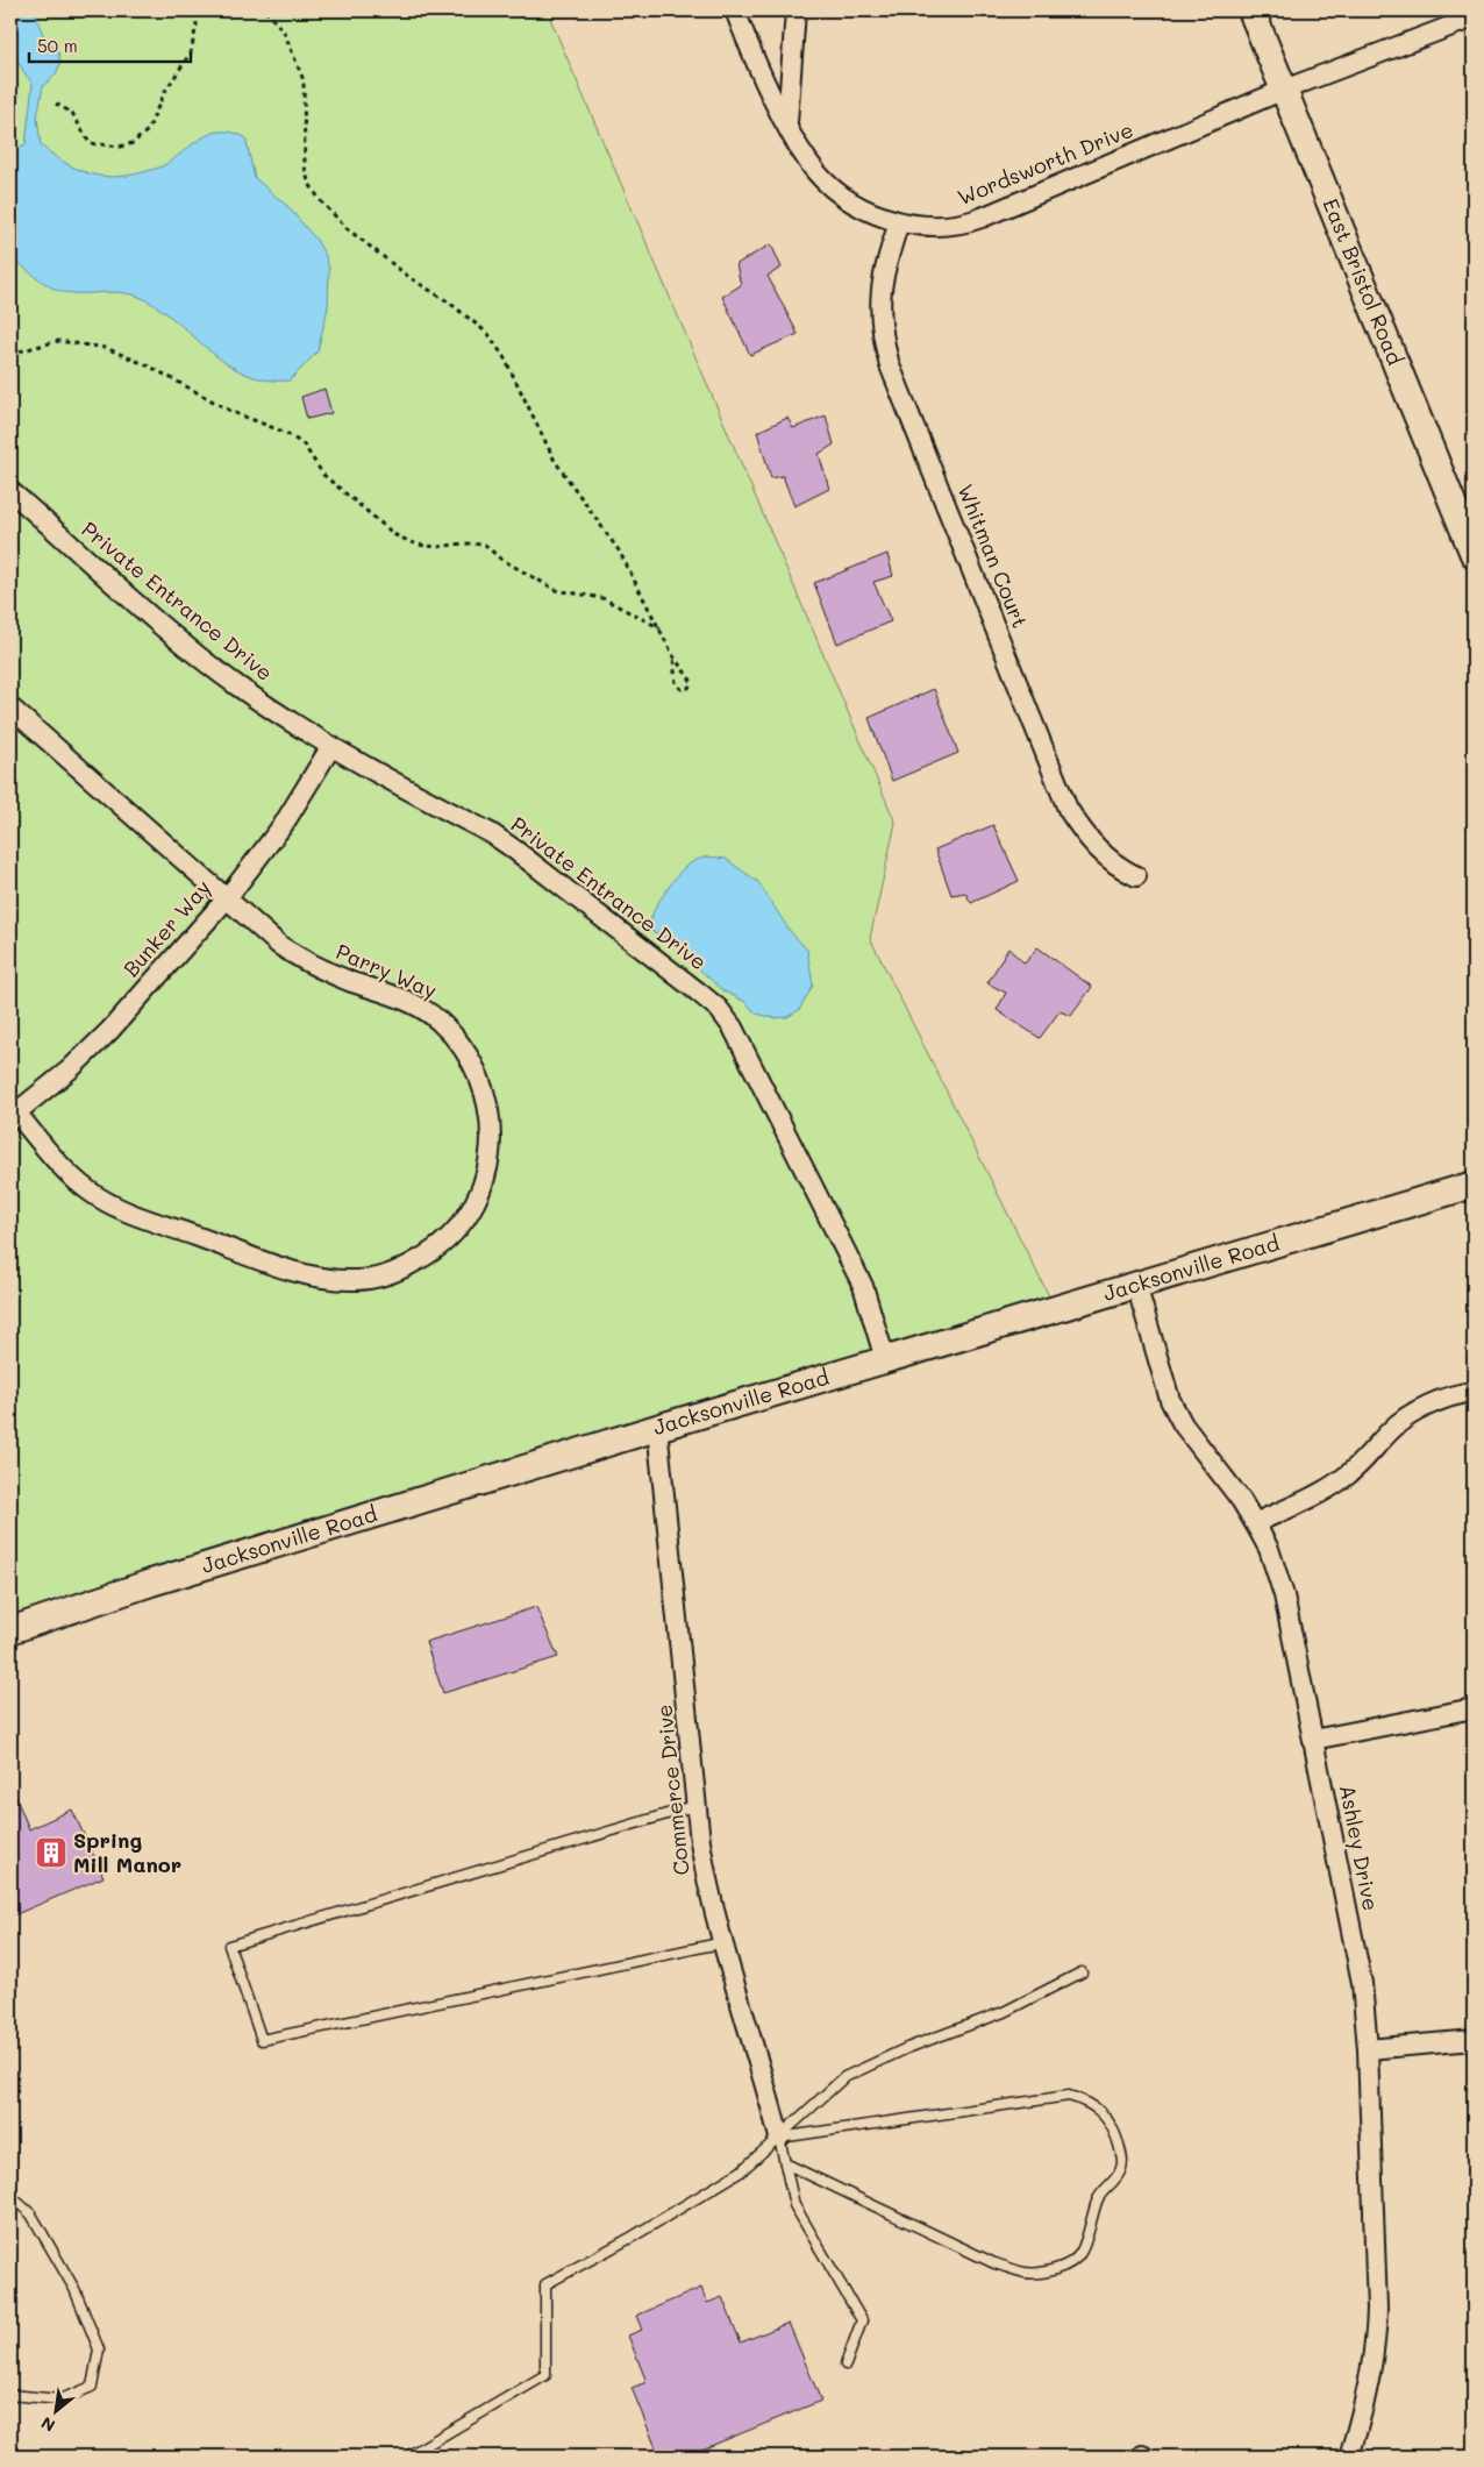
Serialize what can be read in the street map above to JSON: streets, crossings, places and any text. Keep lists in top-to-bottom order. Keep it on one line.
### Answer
{"streets":{"main road":["East Bristol Road","Jacksonville Road"],"street":["Wordsworth Drive","Whitman Court","Private Entrance Drive","Bunker Way","Parry Way","Commerce Drive","Ashley Drive"]},"crossings":[["Wordsworth Drive","East Bristol Road"],["Wordsworth Drive","Whitman Court"],["Private Entrance Drive","Bunker Way"],["Private Entrance Drive","Jacksonville Road"],["Bunker Way","Parry Way"],["Jacksonville Road","Commerce Drive"],["Jacksonville Road","Ashley Drive"]],"places":{"building":["Spring Mill Manor"]},"scale_bar":"50 m","north":"bottom left"}
